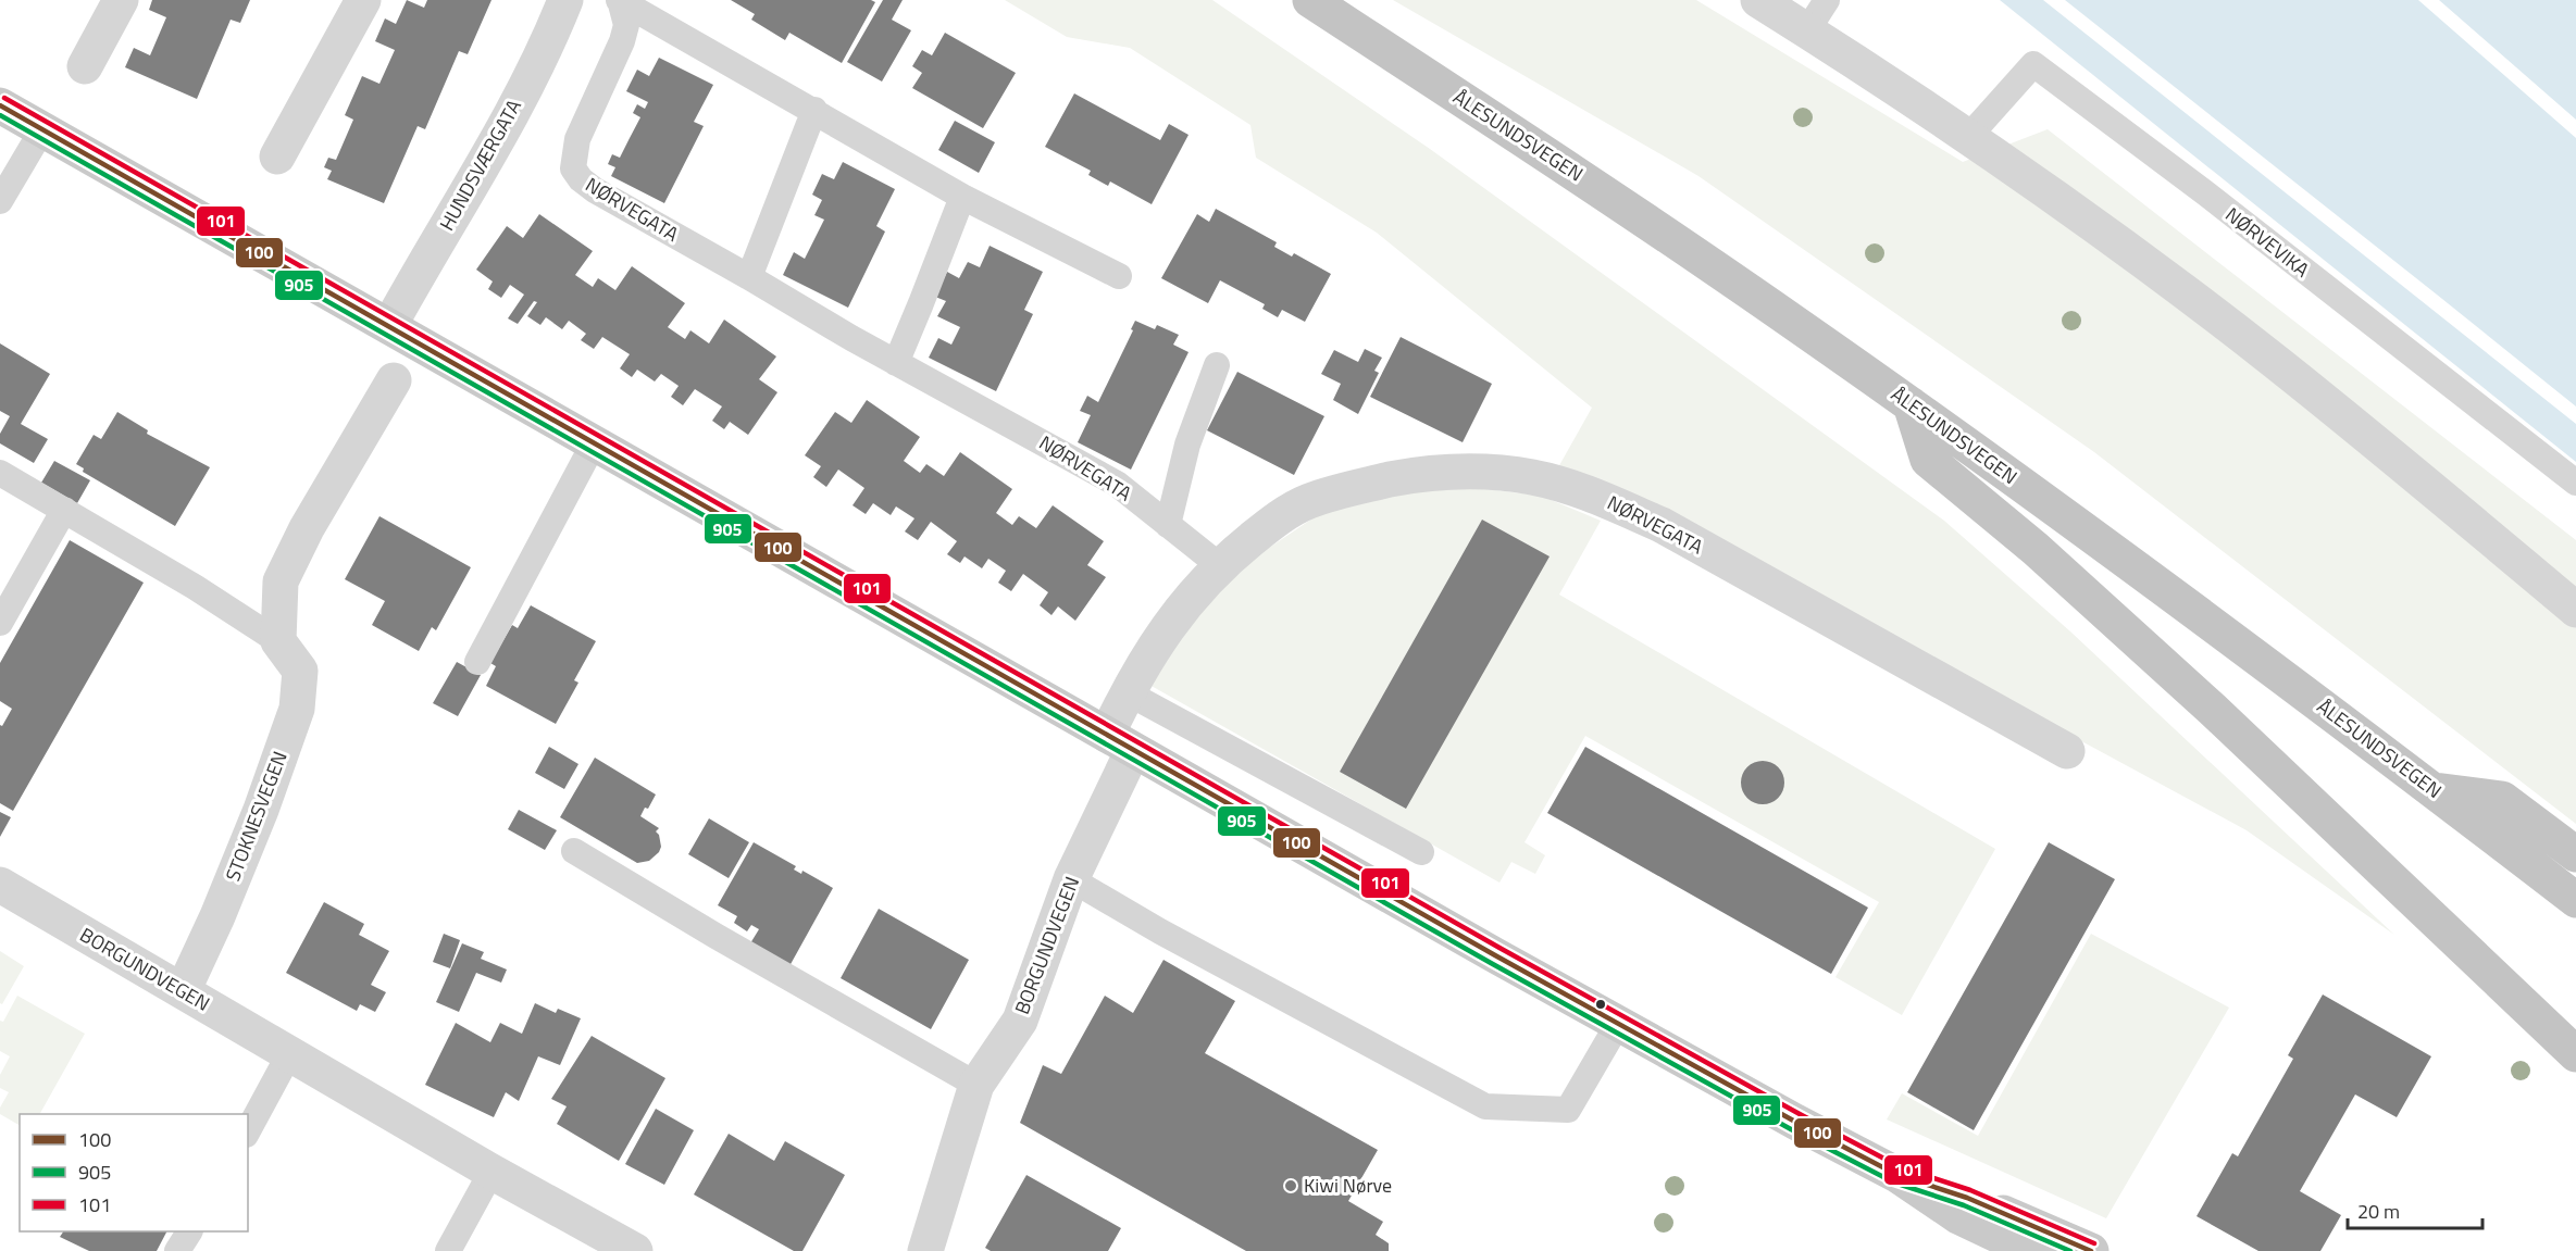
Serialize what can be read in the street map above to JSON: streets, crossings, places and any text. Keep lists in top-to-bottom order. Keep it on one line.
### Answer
{"streets":{"highway":["ÅLESUNDSVEGEN"],"street":["HUNDSVÆRGATA","NØRVEGATA","STOKNESVEGEN","BORGUNDVEGEN"],"lane":["NØRVEVIKA"]},"crossings":[["NØRVEGATA","BORGUNDVEGEN"],["STOKNESVEGEN","BORGUNDVEGEN"]],"places":["Kiwi Nørve"],"lines":["transit line 101","transit line 100","transit line 905"],"legend":["100","905","101"],"scale_bar":"20 m"}
